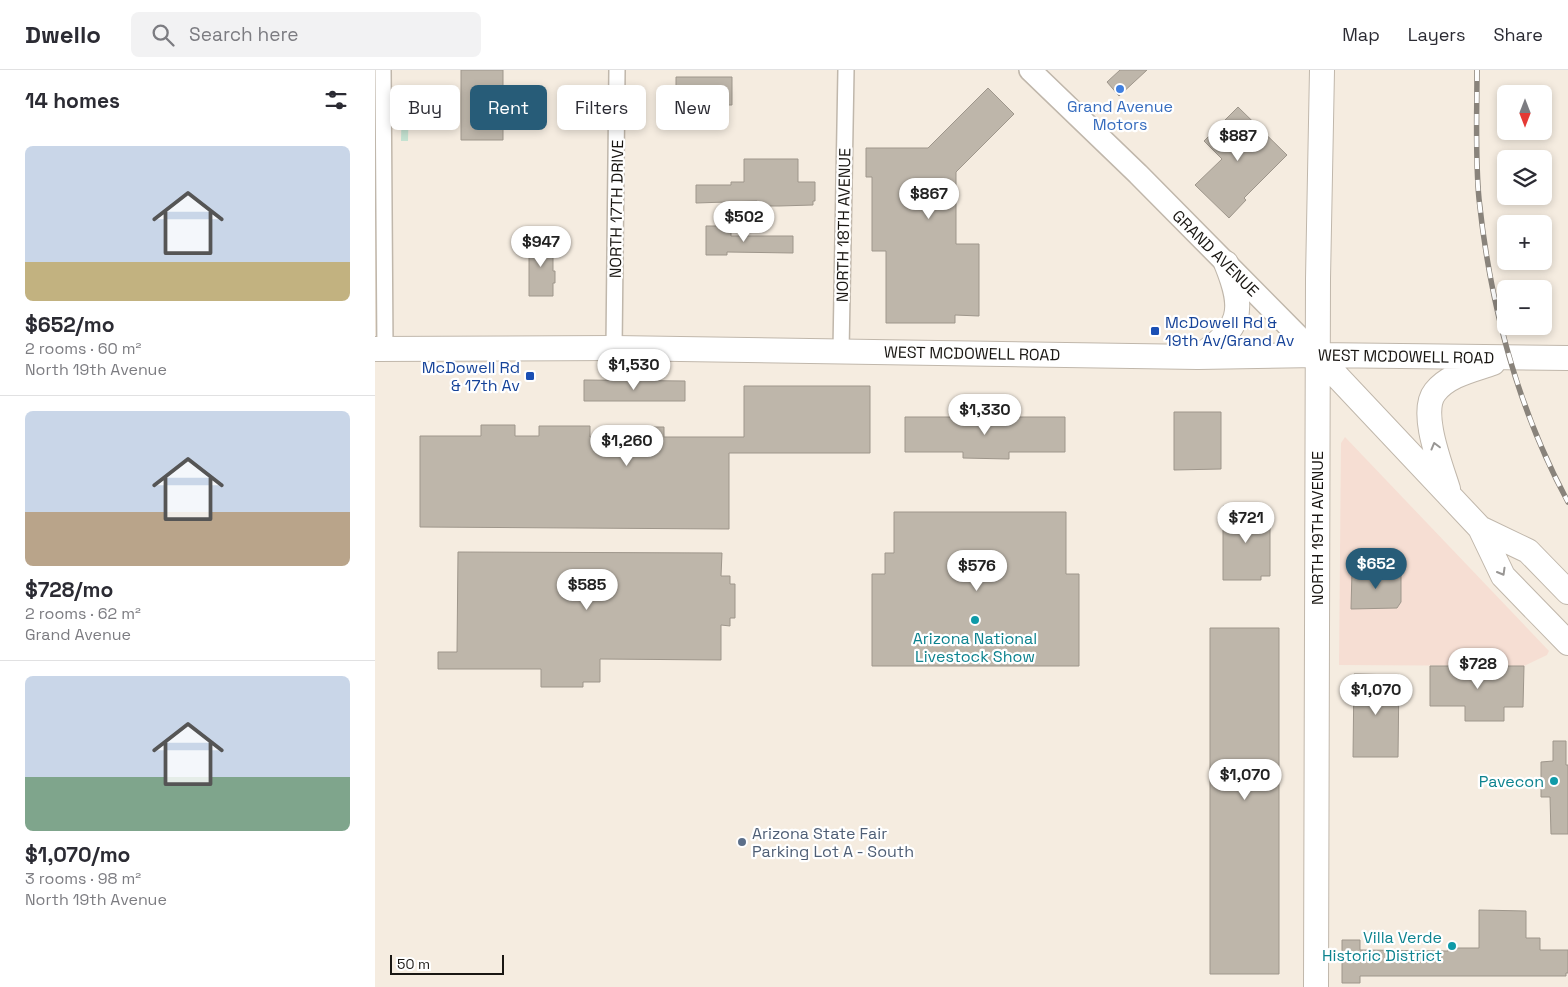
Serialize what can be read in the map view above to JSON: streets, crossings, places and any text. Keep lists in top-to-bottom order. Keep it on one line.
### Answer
{"streets":{"main road":["GRAND AVENUE","WEST MCDOWELL ROAD","NORTH 19TH AVENUE"],"street":["NORTH 17TH DRIVE","NORTH 18TH AVENUE"]},"crossings":[["NORTH 17TH DRIVE","WEST MCDOWELL ROAD"],["NORTH 18TH AVENUE","WEST MCDOWELL ROAD"],["GRAND AVENUE","WEST MCDOWELL ROAD"],["GRAND AVENUE","NORTH 19TH AVENUE"],["WEST MCDOWELL ROAD","NORTH 19TH AVENUE"]],"places":{"other":["Grand Avenue Motors","Arizona National Livestock Show","Pavecon","Arizona State Fair Parking Lot A - South","Villa Verde Historic District"],"transit":["McDowell Rd & 19th Av/Grand Av","McDowell Rd & 17th Av"]},"scale_bar":"50 m","north":"bottom","page":{"header":"Dwello","search":"Search here","nav":["Map","Layers","Share"],"heading":"14 homes","map_buttons":["+","−"],"chip":["Buy","Rent","Filters","New"],"price":["$887","$867","$502","$947","$1,530","$1,330","$1,260","$721","$652","$576","$585","$728","$1,070","$1,070"],"list":[{"name":"$652/mo","note":"2 rooms · 60 m² · North 19th Avenue"},{"name":"$728/mo","note":"2 rooms · 62 m² · Grand Avenue"},{"name":"$1,070/mo","note":"3 rooms · 98 m² · North 19th Avenue"}],"scale":"50 m"}}
